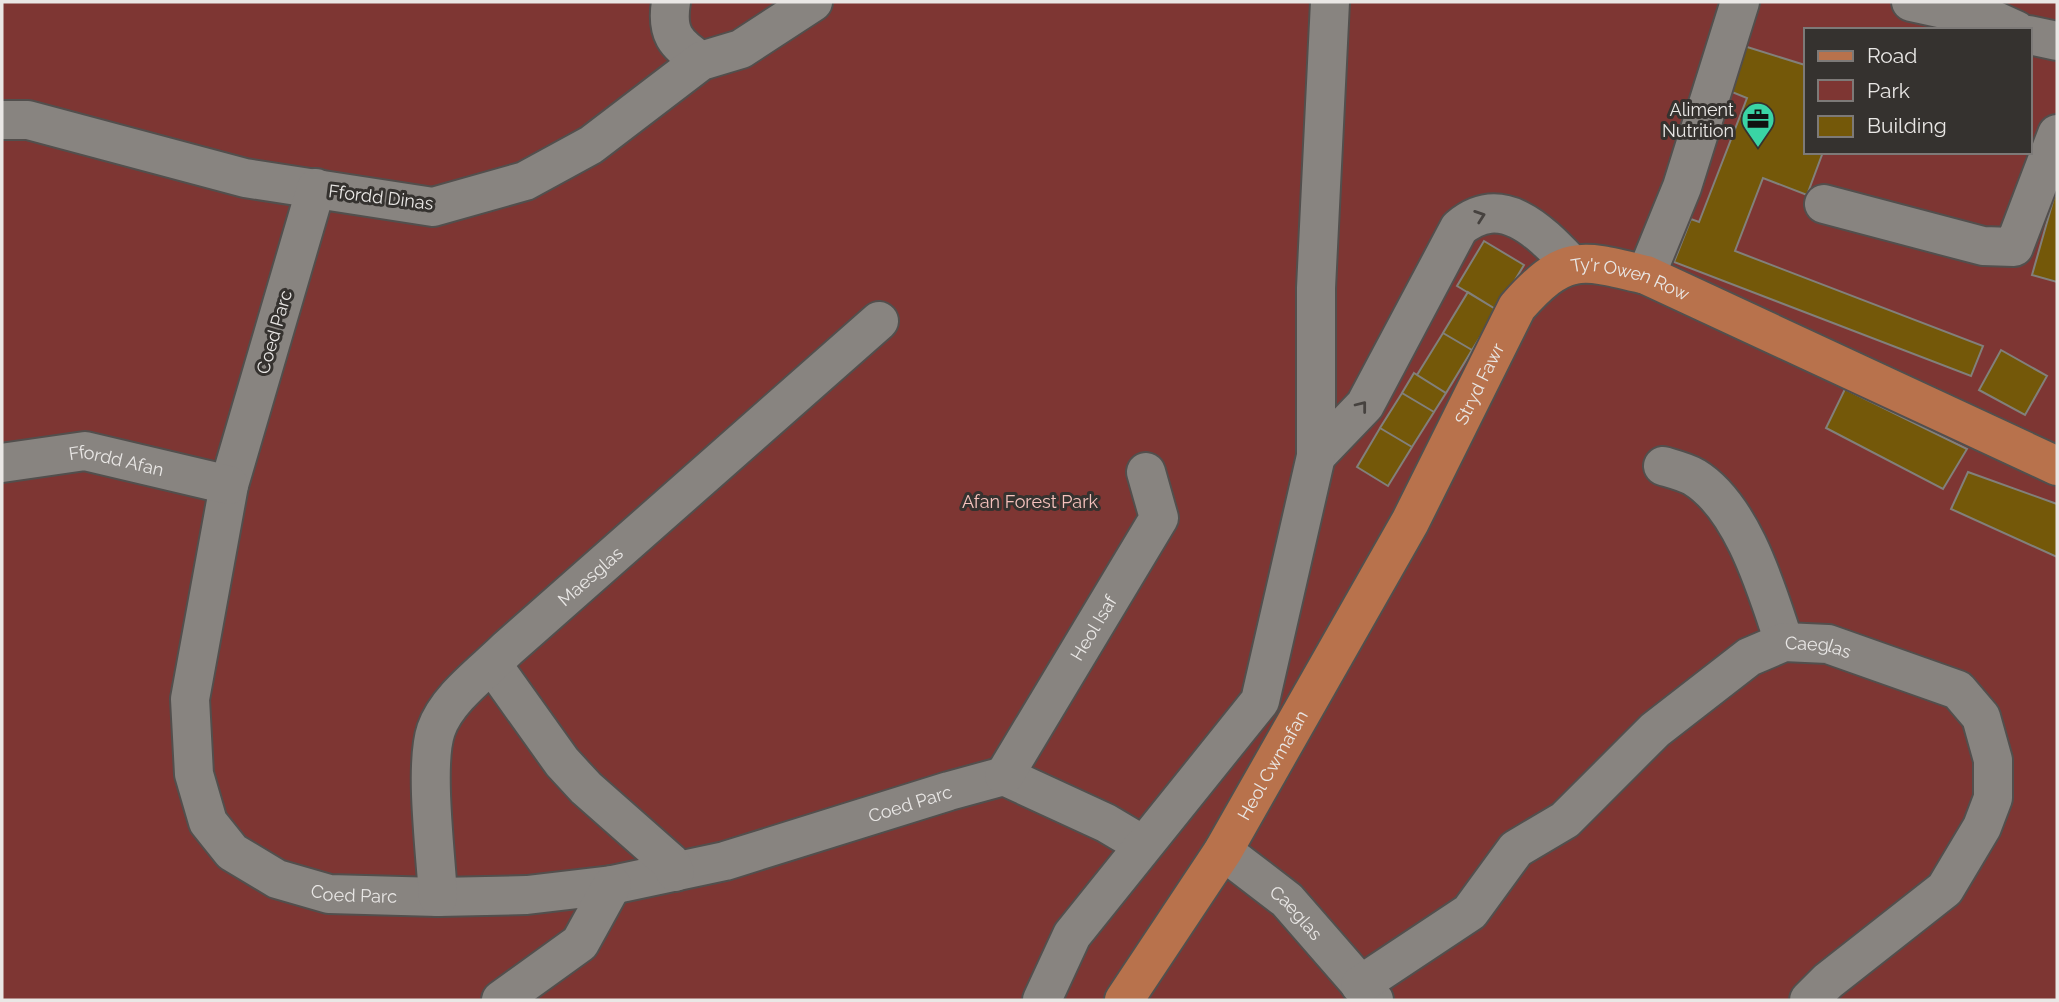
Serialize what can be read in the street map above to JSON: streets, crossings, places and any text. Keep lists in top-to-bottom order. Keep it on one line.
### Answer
{"streets":{"main road":["Ty'r Owen Row","Stryd Fawr","Heol Cwmafan"],"street":["Ffordd Dinas","Coed Parc","Ffordd Afan","Maesglas","Heol Isaf","Caeglas"]},"crossings":[["Ffordd Dinas","Coed Parc"],["Ty'r Owen Row","Stryd Fawr"],["Coed Parc","Ffordd Afan"],["Coed Parc","Maesglas"],["Coed Parc","Heol Isaf"],["Stryd Fawr","Heol Cwmafan"],["Caeglas","Heol Cwmafan"]],"parks":["Afan Forest Park"],"places":{"office":["Aliment Nutrition"]},"legend":["Road","Park","Building"]}
